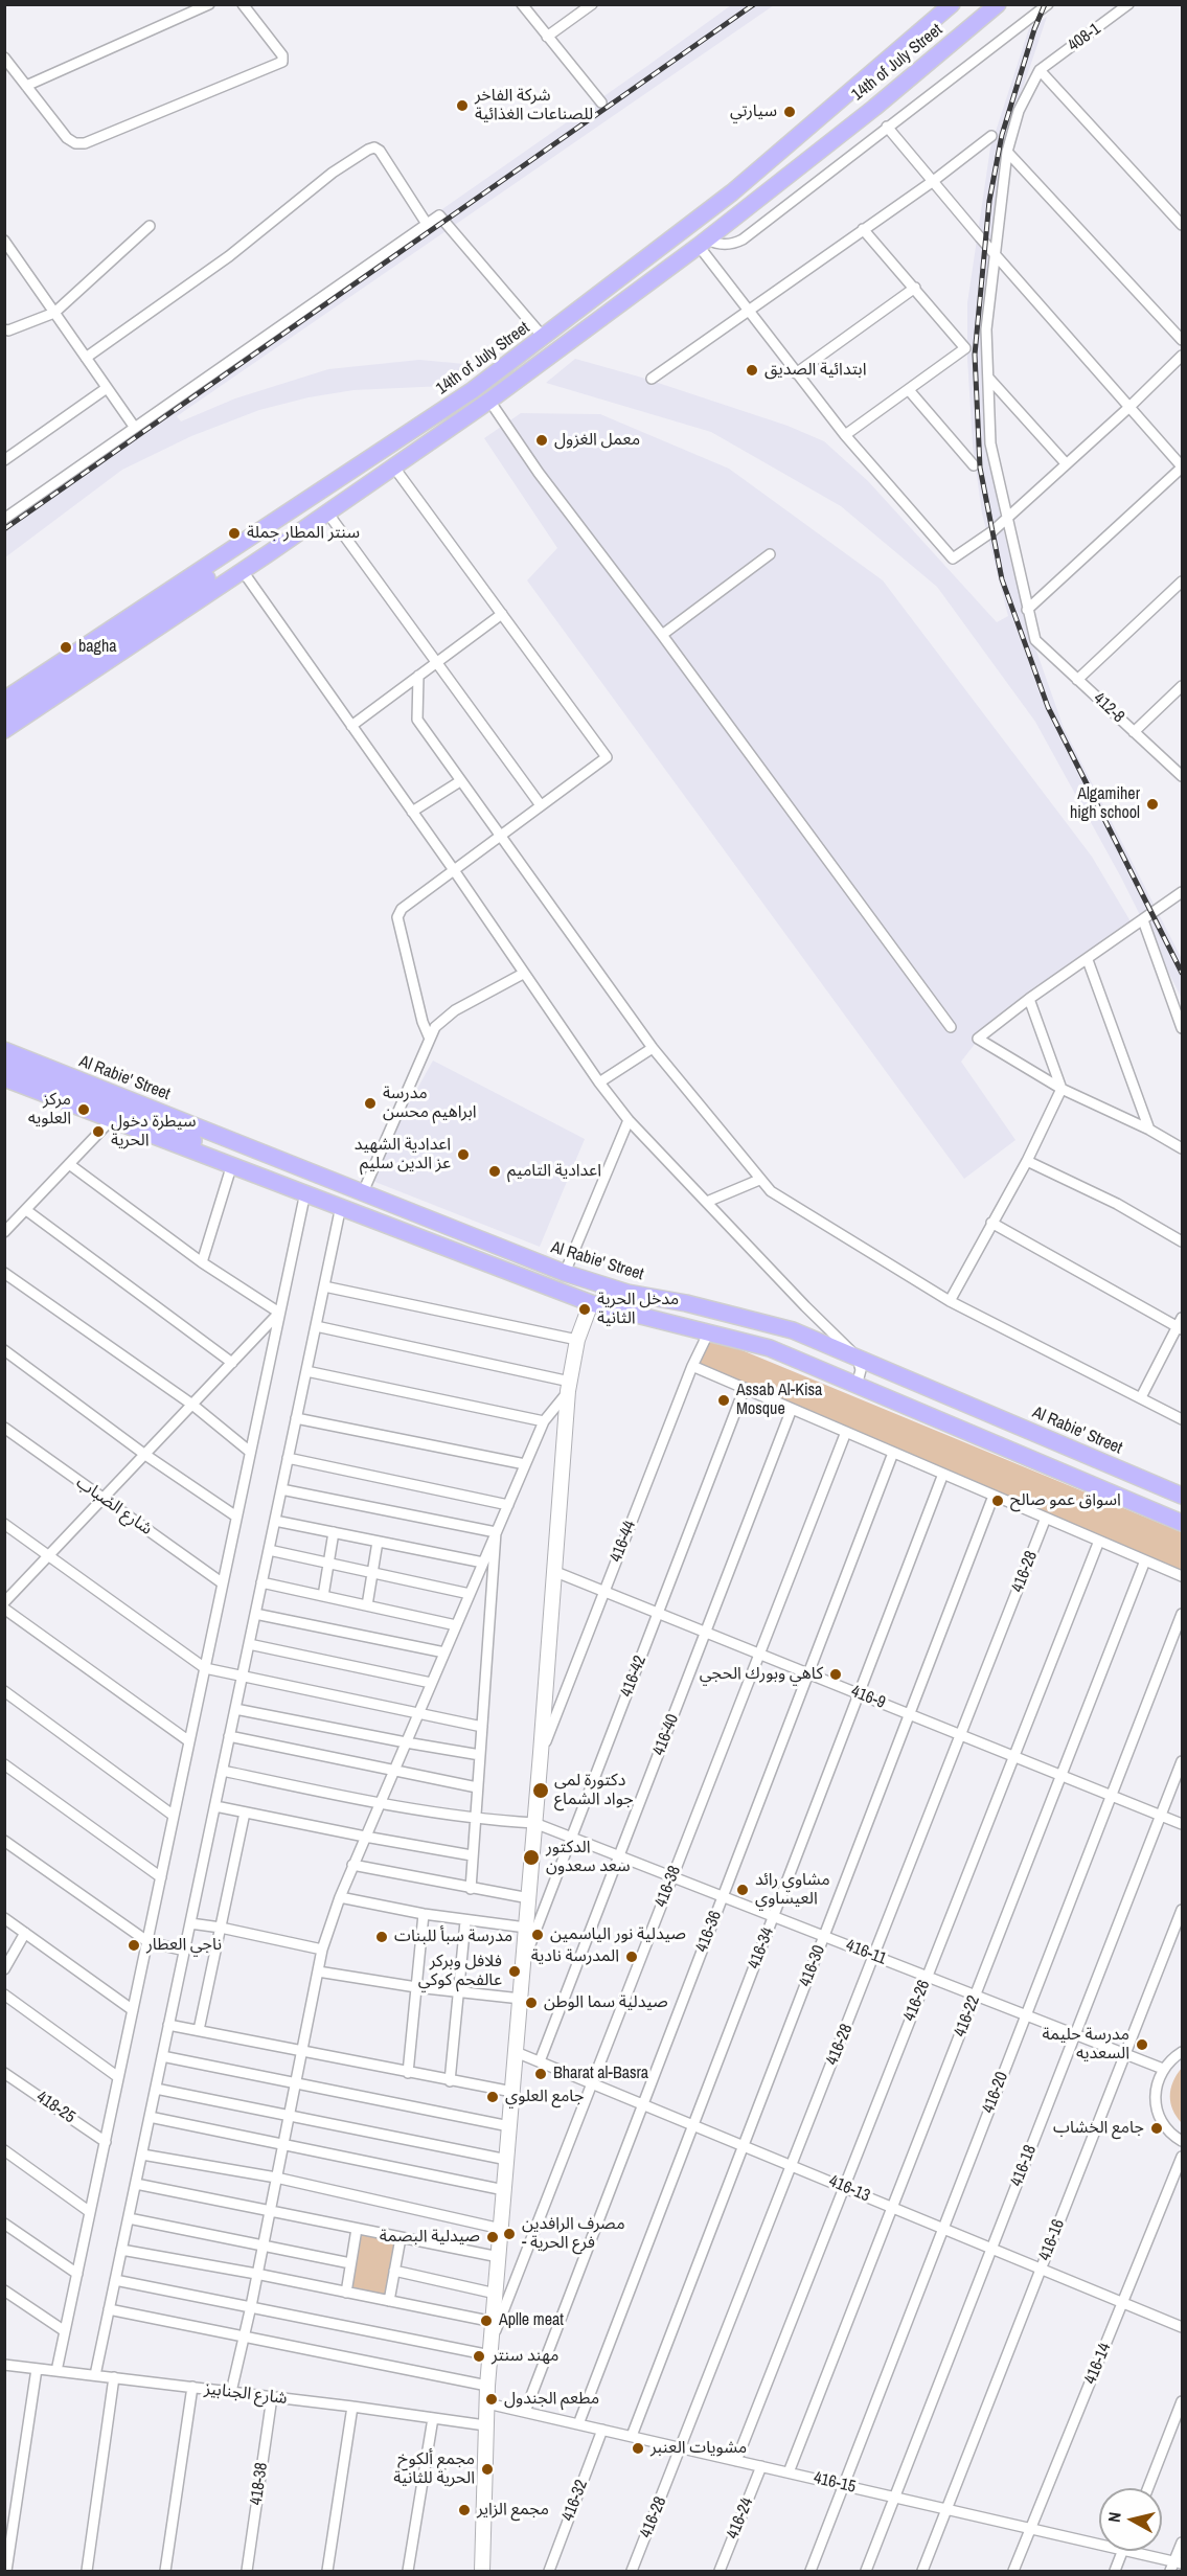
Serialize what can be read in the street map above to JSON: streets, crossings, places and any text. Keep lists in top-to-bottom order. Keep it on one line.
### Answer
{"streets":{"main road":["14th of July Street","Al Rabie' Street"],"street":["408-1","412-8","شارع الضباب","416-44","416-28","416-42","416-9","416-40","416-38","416-36","416-34","416-11","416-30","416-26","416-22","416-20","418-25","416-18","416-13","416-16","416-14","شارع الجنابيز","416-15","418-38","416-32","416-24"]},"crossings":[["416-44","416-9"],["416-28","416-9"],["416-28","416-11"],["416-28","416-13"],["416-28","416-15"],["416-42","416-9"],["416-42","416-11"],["416-9","416-40"],["416-9","416-38"],["416-9","416-36"],["416-9","416-34"],["416-9","416-30"],["416-9","416-26"],["416-9","416-22"],["416-9","416-20"],["416-9","416-18"],["416-40","416-11"],["416-40","416-13"],["416-38","416-11"],["416-38","416-13"],["416-36","416-11"],["416-36","416-13"],["416-36","416-15"],["416-34","416-11"],["416-34","416-13"],["416-34","416-15"],["416-11","416-30"],["416-11","416-26"],["416-11","416-22"],["416-11","416-20"],["416-11","416-18"],["416-11","416-16"],["416-30","416-13"],["416-30","416-15"],["416-26","416-13"],["416-26","416-15"],["416-22","416-13"],["416-22","416-15"],["416-20","416-13"],["416-20","416-15"],["416-18","416-13"],["416-18","416-15"],["416-13","416-16"],["416-13","416-14"],["416-16","416-15"],["416-14","416-15"],["شارع الجنابيز","418-38"],["416-15","416-32"],["416-15","416-24"]],"places":["شركة الفاخر للصناعات الغذائية","سيارتي","ابتدائية الصديق","معمل الغزول","سنتر المطار جملة","bagha","Algamiher high school","مدرسة ابراهيم محسن","مركز العلويه","سيطرة دخول الحرية","اعدادية الشهيد عز الدين سليم","اعدادية التاميم","مدخل الحرية الثانية","Assab Al-Kisa Mosque","اسواق عمو صالح","كاهي وبورك الحجي","دكتورة لمى جواد الشماع","الدكتور سعد سعدون","مشاوي رائد العيساوي","صيدلية نور الياسمين","مدرسة سبأ للبنات","ناجي العطار","المدرسة نادية","فلافل وبركر عالفحم كوكي","صيدلية سما الوطن","مدرسة حليمة السعديه","Bharat al-Basra","جامع العلوي","جامع الخشاب","مصرف الرافدين - فرع الحرية","صيدلية البصمة","Aplle meat","مهند سنتر","مطعم الجندول","مشويات العنبر","مجمع ألكوخ الحرية للثانية","مجمع الزاير"],"north":"left"}
